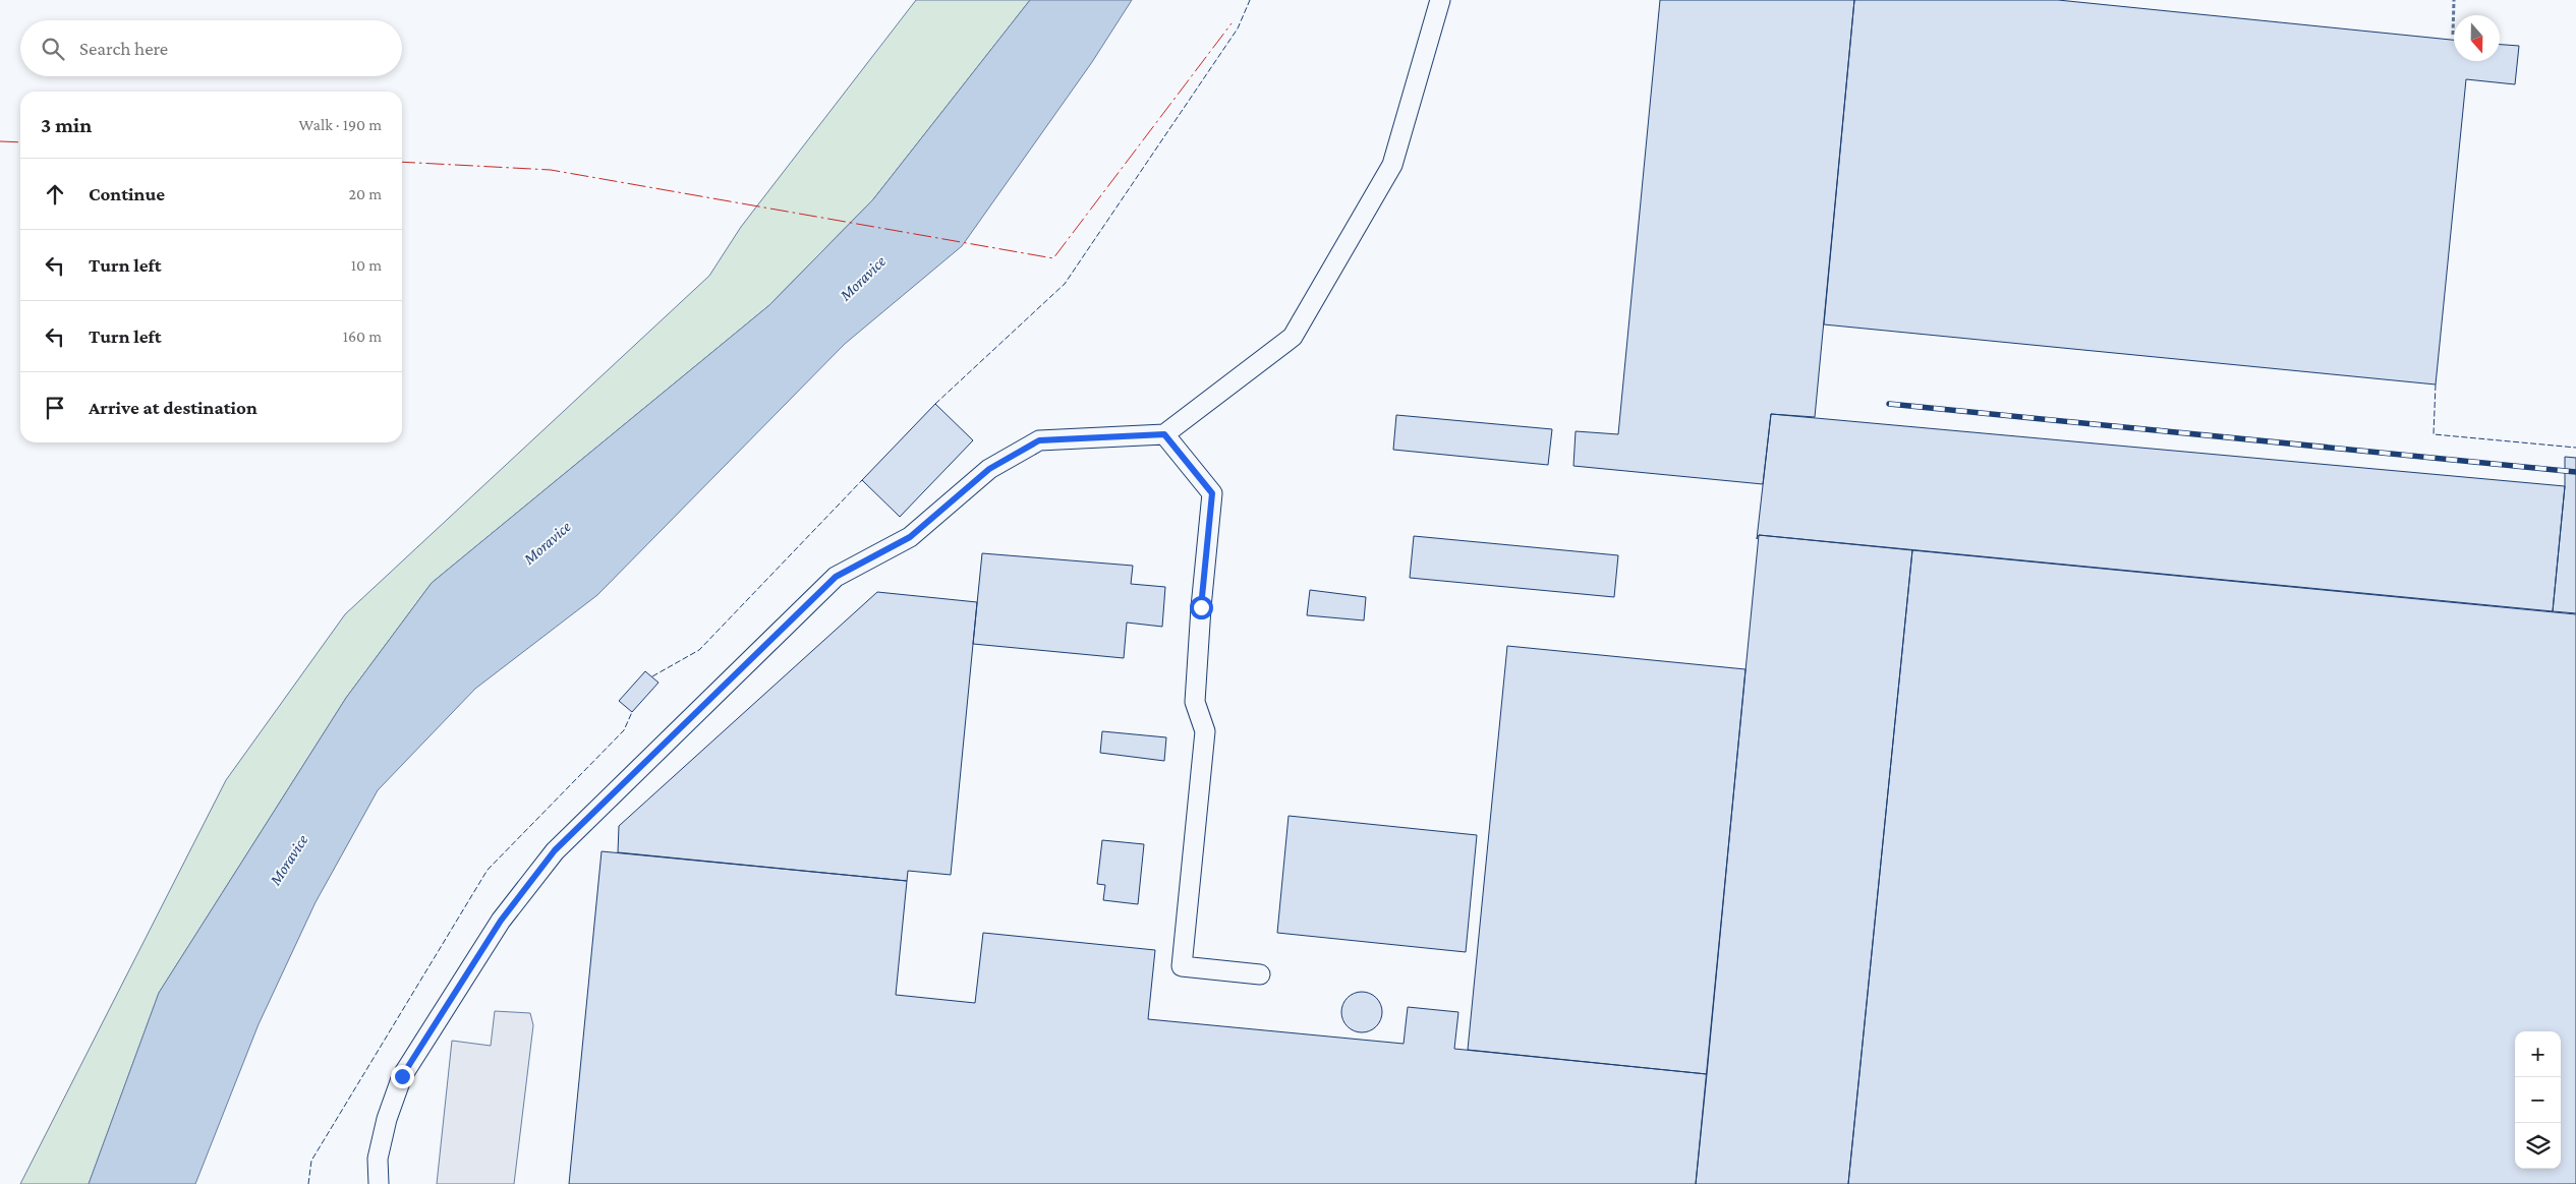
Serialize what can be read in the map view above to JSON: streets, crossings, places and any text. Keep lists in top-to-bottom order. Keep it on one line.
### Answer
{"water":["Moravice"],"north":"bottom","page":{"search":"Search here","heading":["3 min","Walk · 190 m"],"list":[["Continue","20 m"],["Turn left","10 m"],["Turn left","160 m"],"Arrive at destination"],"map_buttons":["+","−"]}}
